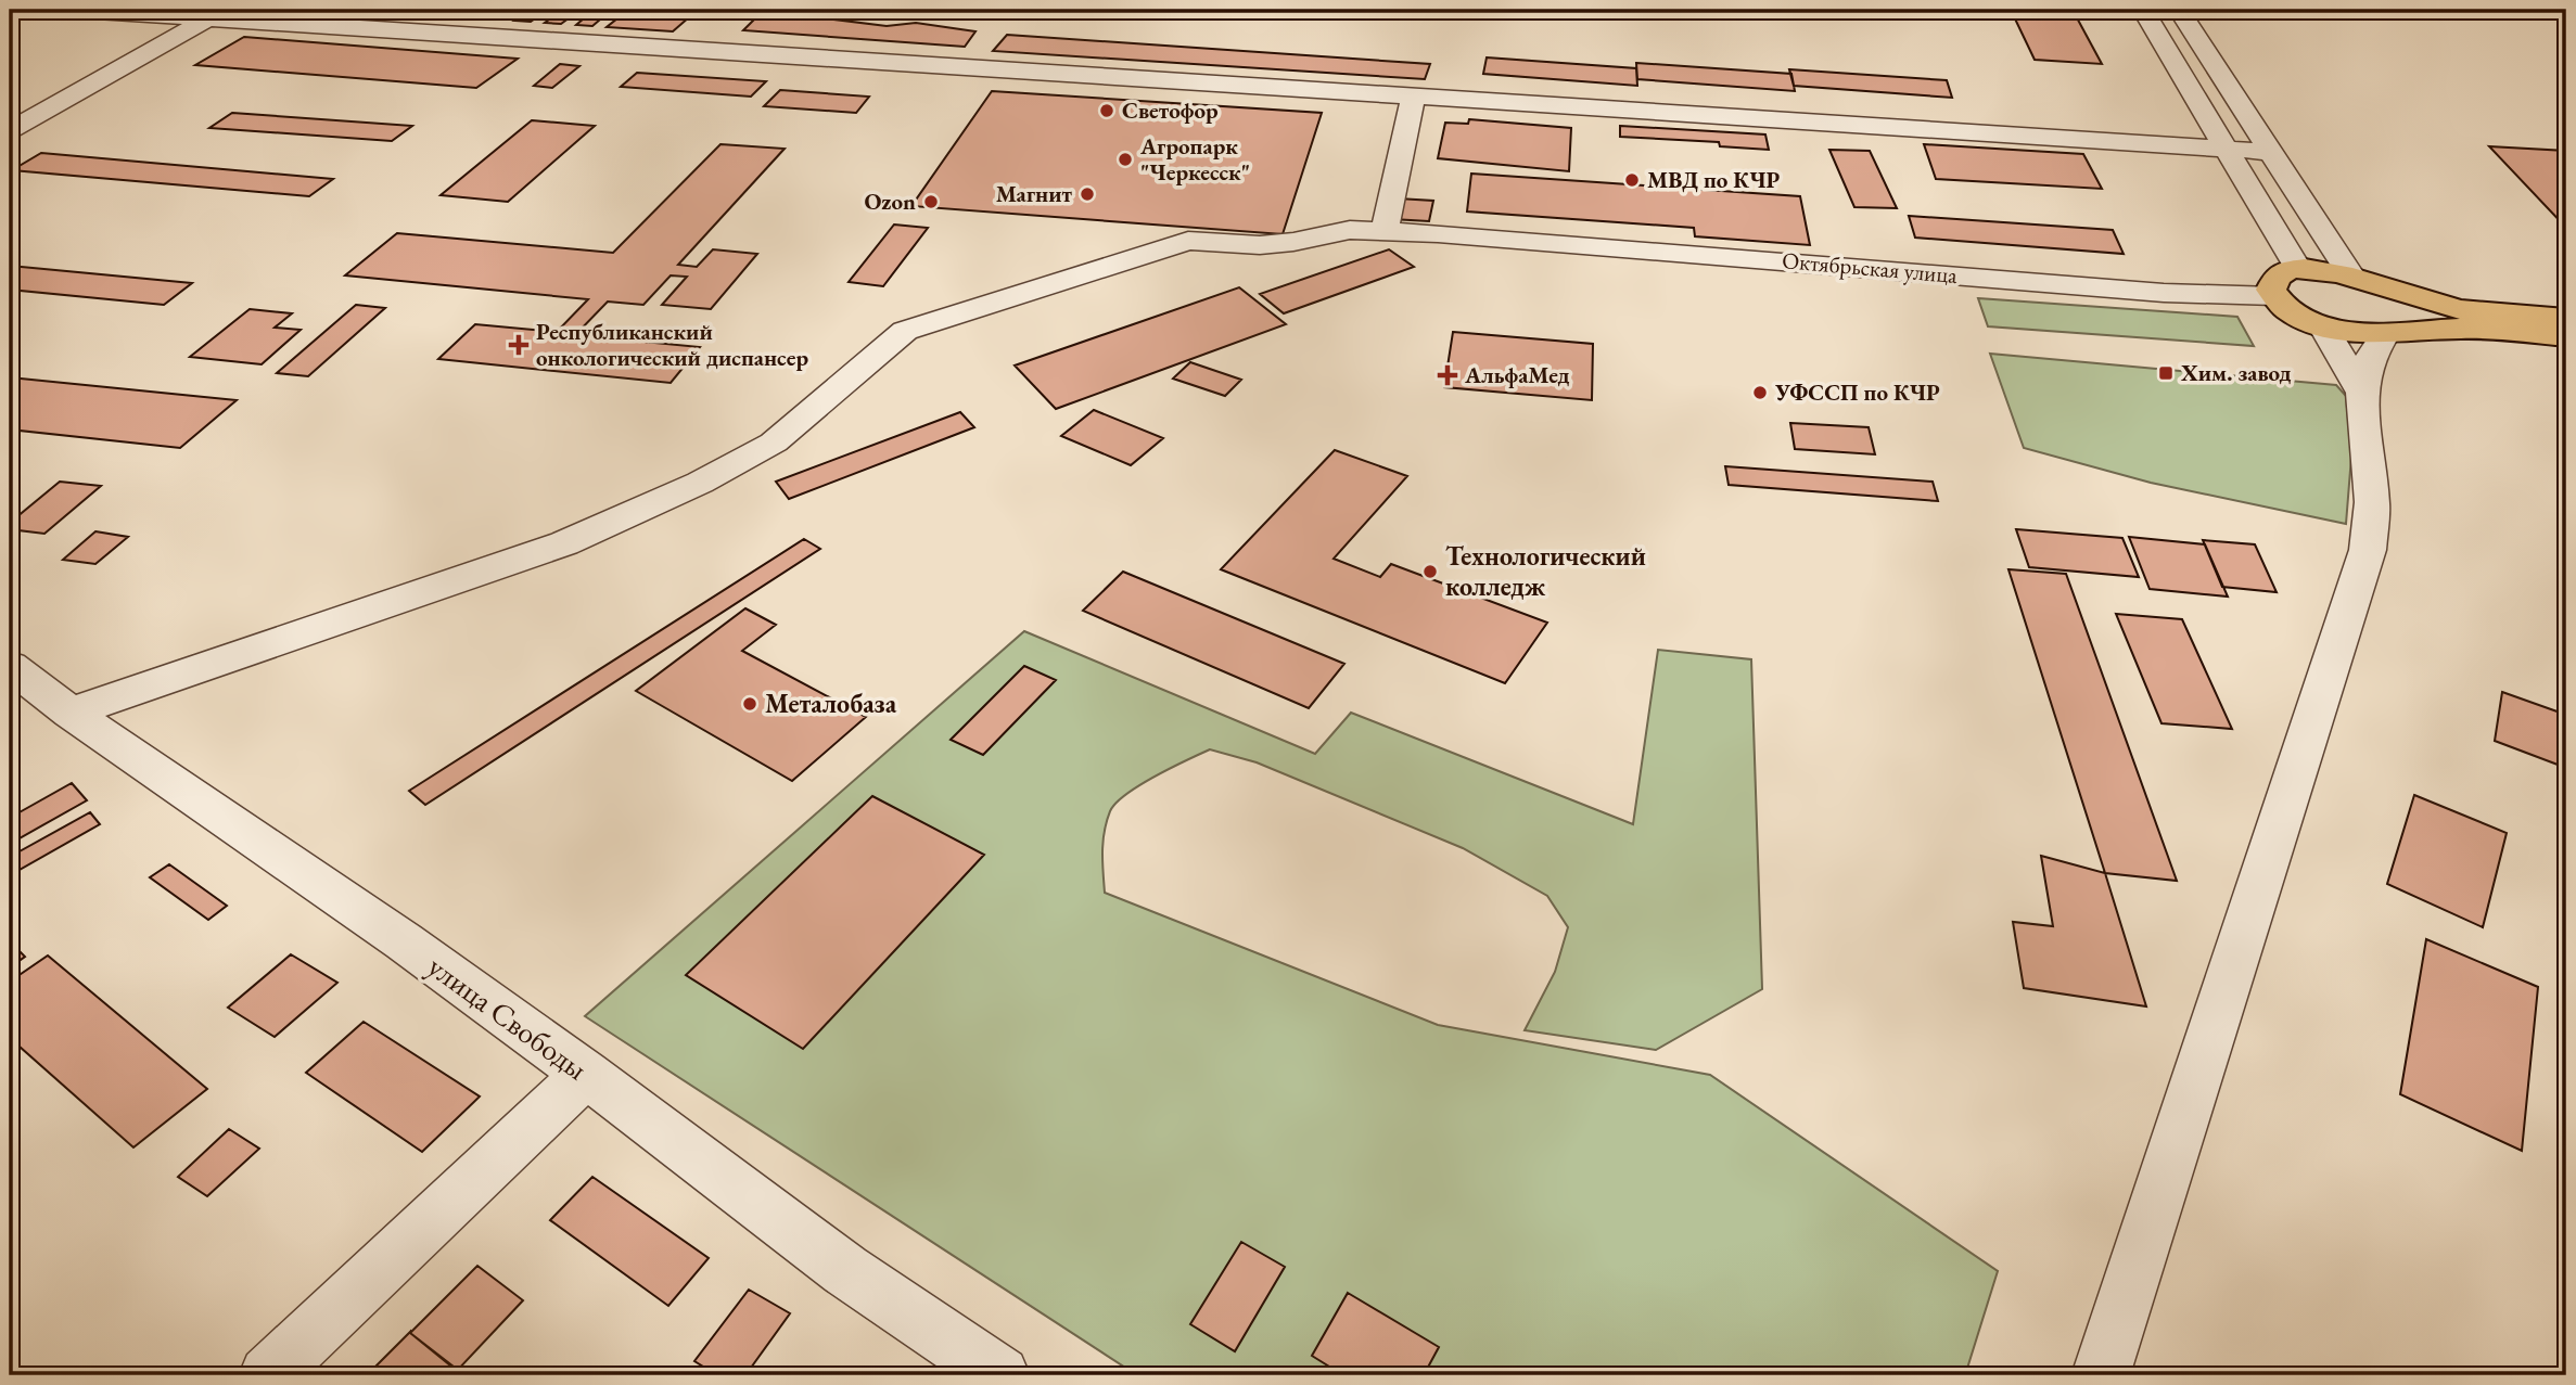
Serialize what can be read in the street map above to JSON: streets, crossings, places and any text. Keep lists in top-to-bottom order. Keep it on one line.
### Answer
{"streets":{"street":["Октябрьская улица","улица Свободы"]},"crossings":[["Октябрьская улица","улица Свободы"]],"places":{"other":["Светофор","Агропарк \"Черкесск\"","МВД по КЧР","Магнит","Ozon","УФССП по КЧР","Технологический колледж","Металобаза"],"health":["Республиканский онкологический диспансер","АльфаМед"],"transit":["Хим. завод"]}}
